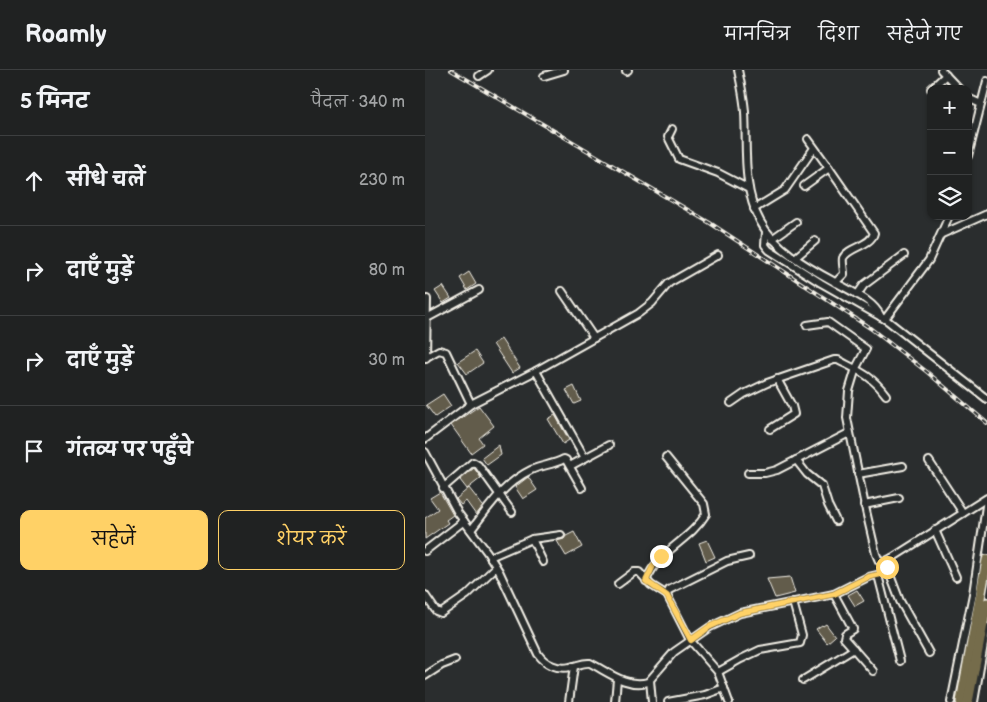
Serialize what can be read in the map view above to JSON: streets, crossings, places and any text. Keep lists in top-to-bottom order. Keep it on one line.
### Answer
{"page":{"header":"Roamly","nav":["मानचित्र","दिशा","सहेजे गए"],"heading":["5 मिनट","पैदल · 340 m"],"map_buttons":["+","−"],"list":[["सीधे चलें","230 m"],["दाएँ मुड़ें","80 m"],["दाएँ मुड़ें","30 m"],"गंतव्य पर पहुँचे"],"buttons":["सहेजें","शेयर करें"]}}
